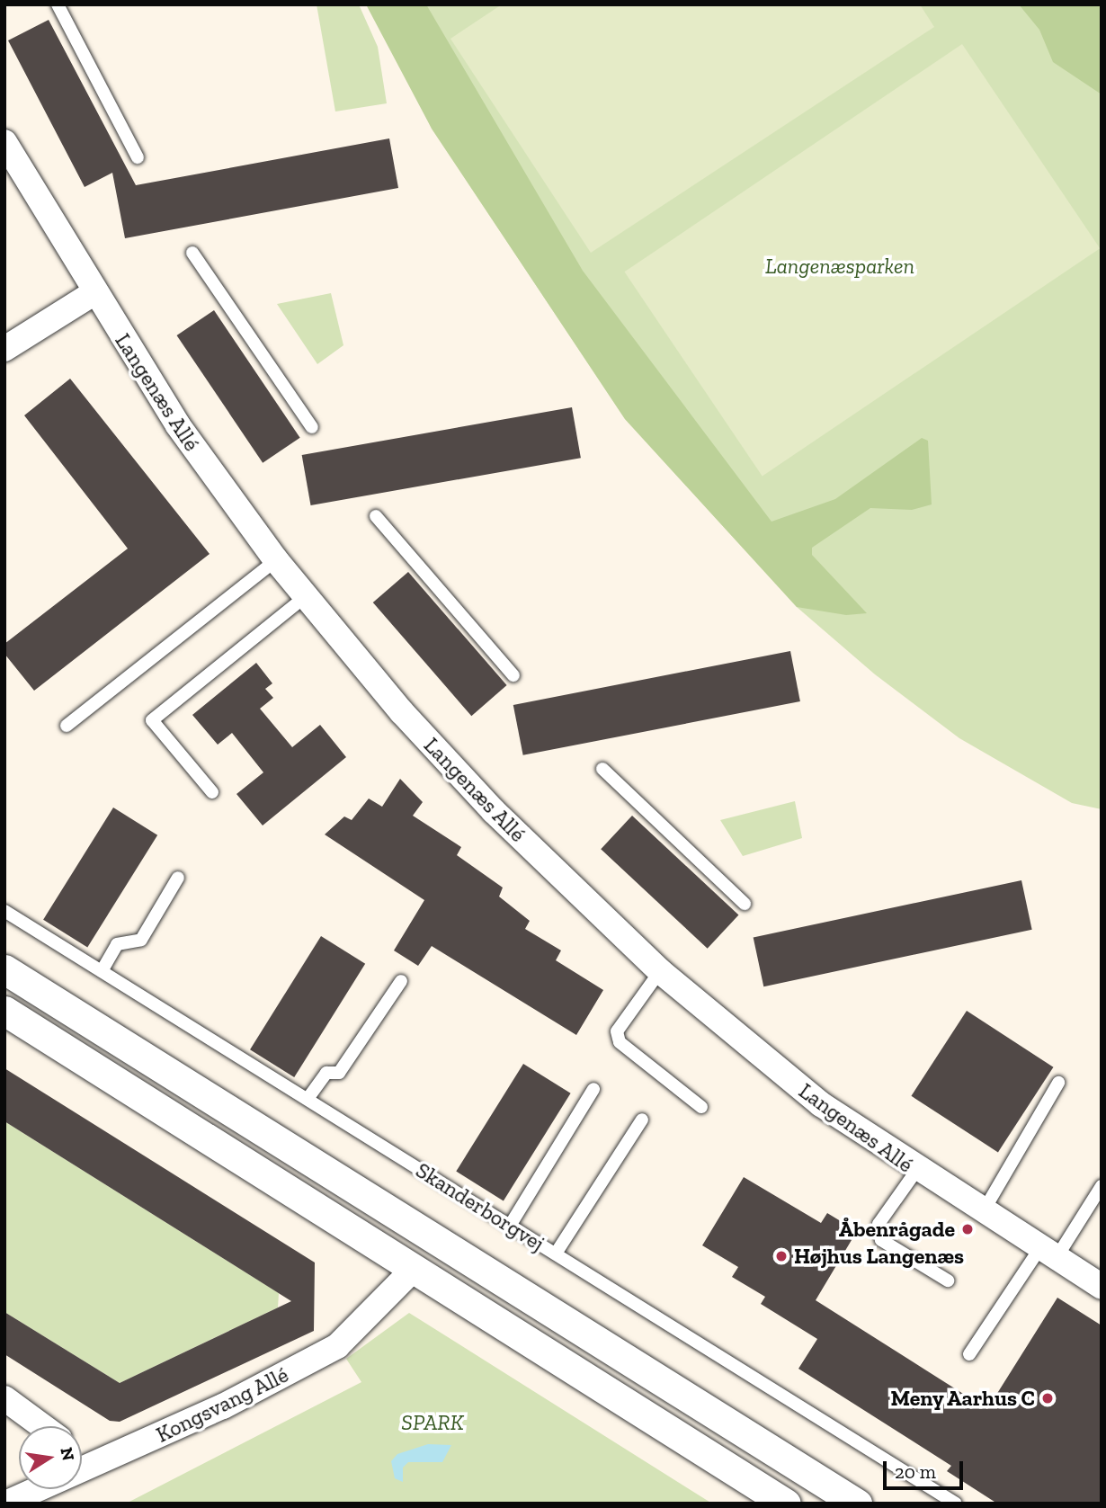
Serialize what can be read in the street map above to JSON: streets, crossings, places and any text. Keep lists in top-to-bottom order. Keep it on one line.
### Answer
{"streets":{"street":["Langenæs Allé","Kongsvang Allé"],"lane":["Skanderborgvej"]},"parks":["Langenæsparken","SPARK"],"places":["Åbenrågade","Højhus Langenæs","Meny Aarhus C"],"scale_bar":"20 m","north":"right"}
